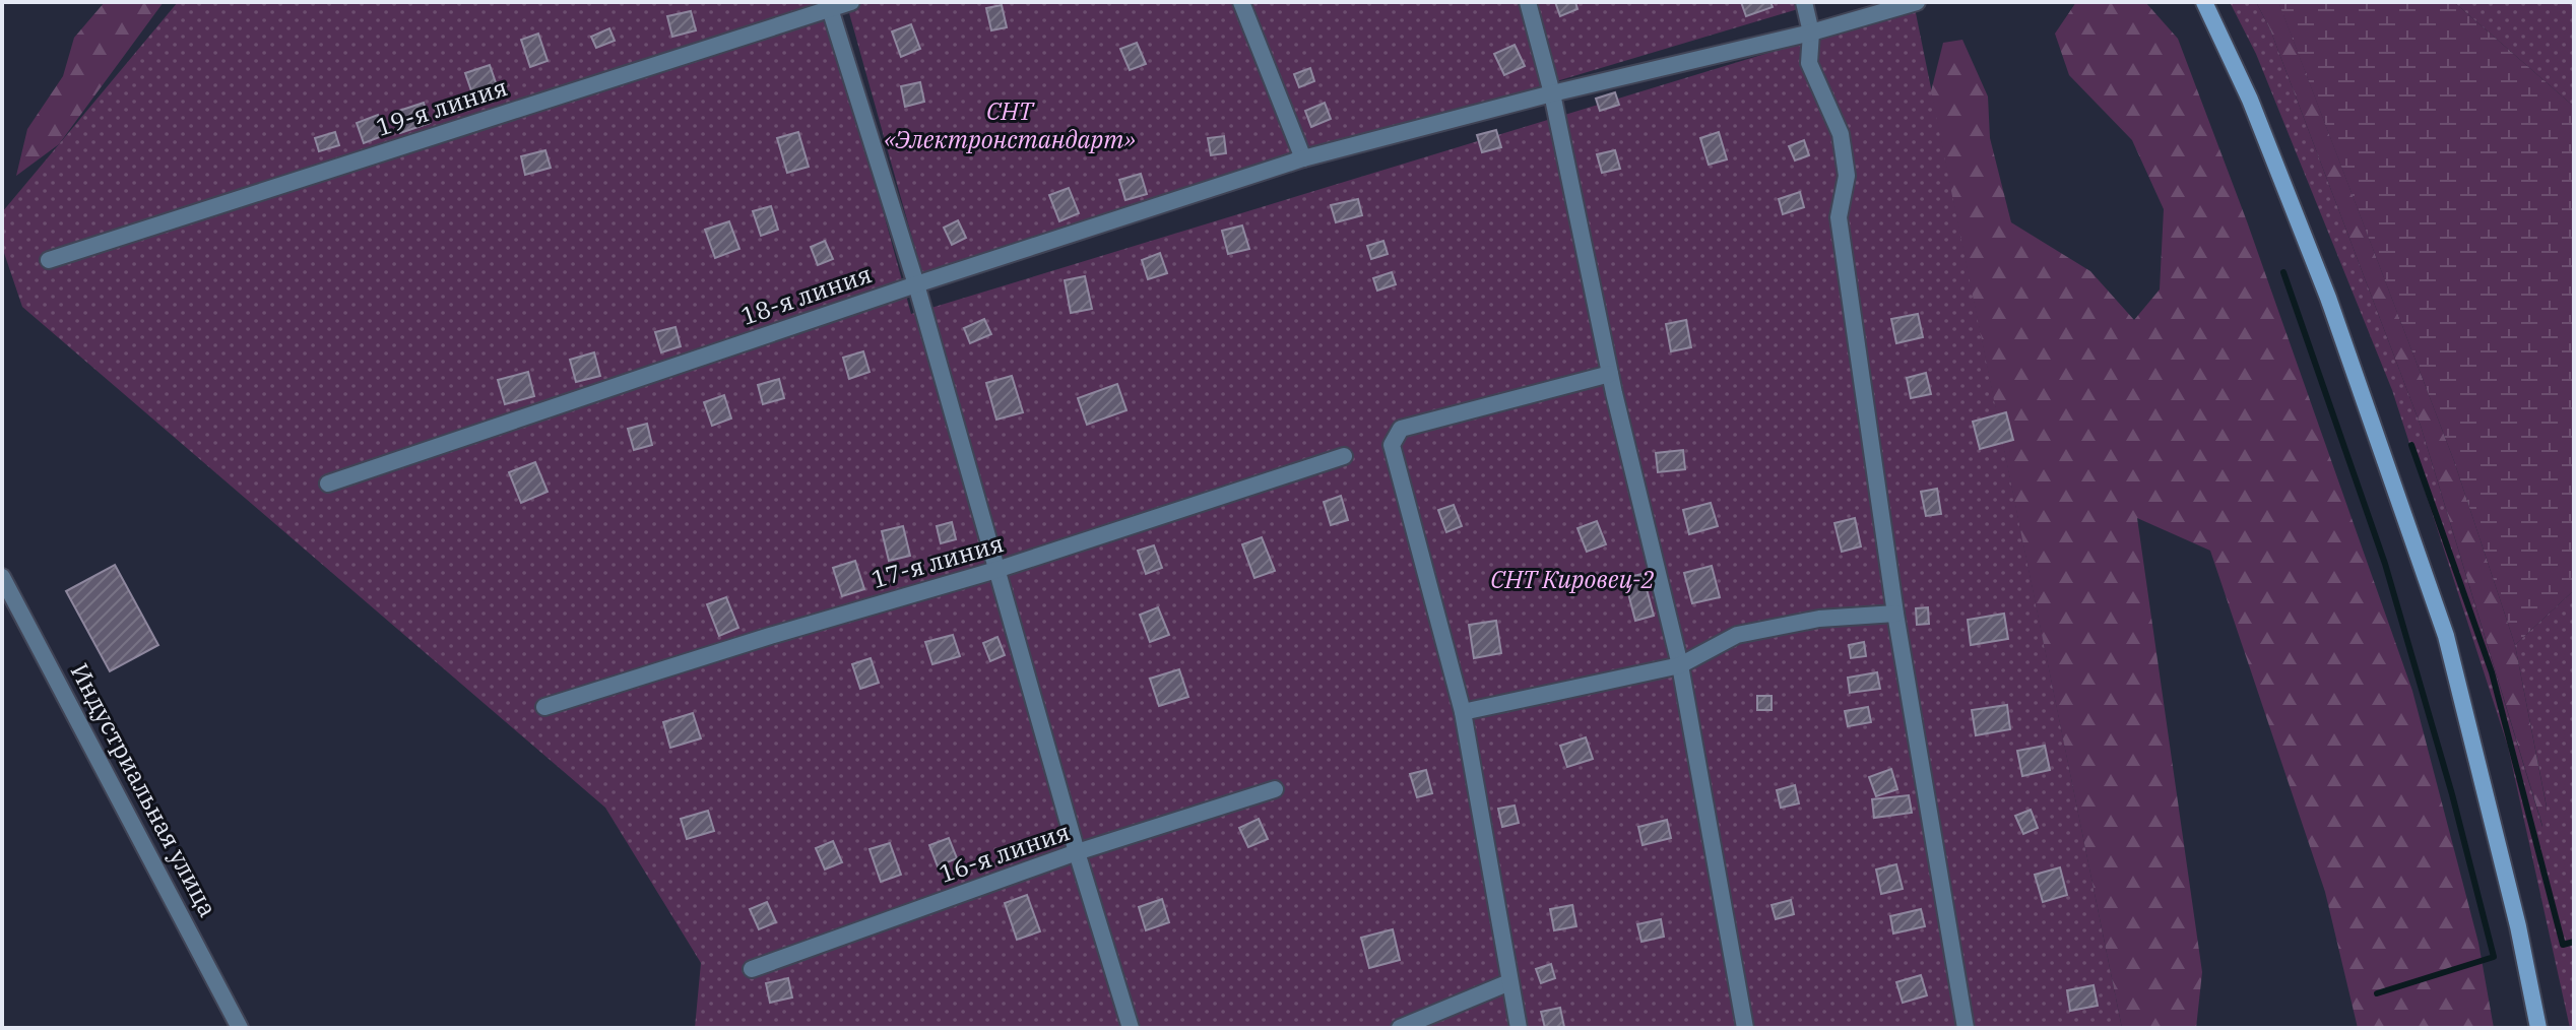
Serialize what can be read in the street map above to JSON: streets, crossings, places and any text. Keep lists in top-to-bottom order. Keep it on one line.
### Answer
{"streets":{"street":["19-я линия","18-я линия","17-я линия","Индустриальная улица","16-я линия"]},"parks":["СНТ «Электронстандарт»","СНТ Кировец-2"]}
